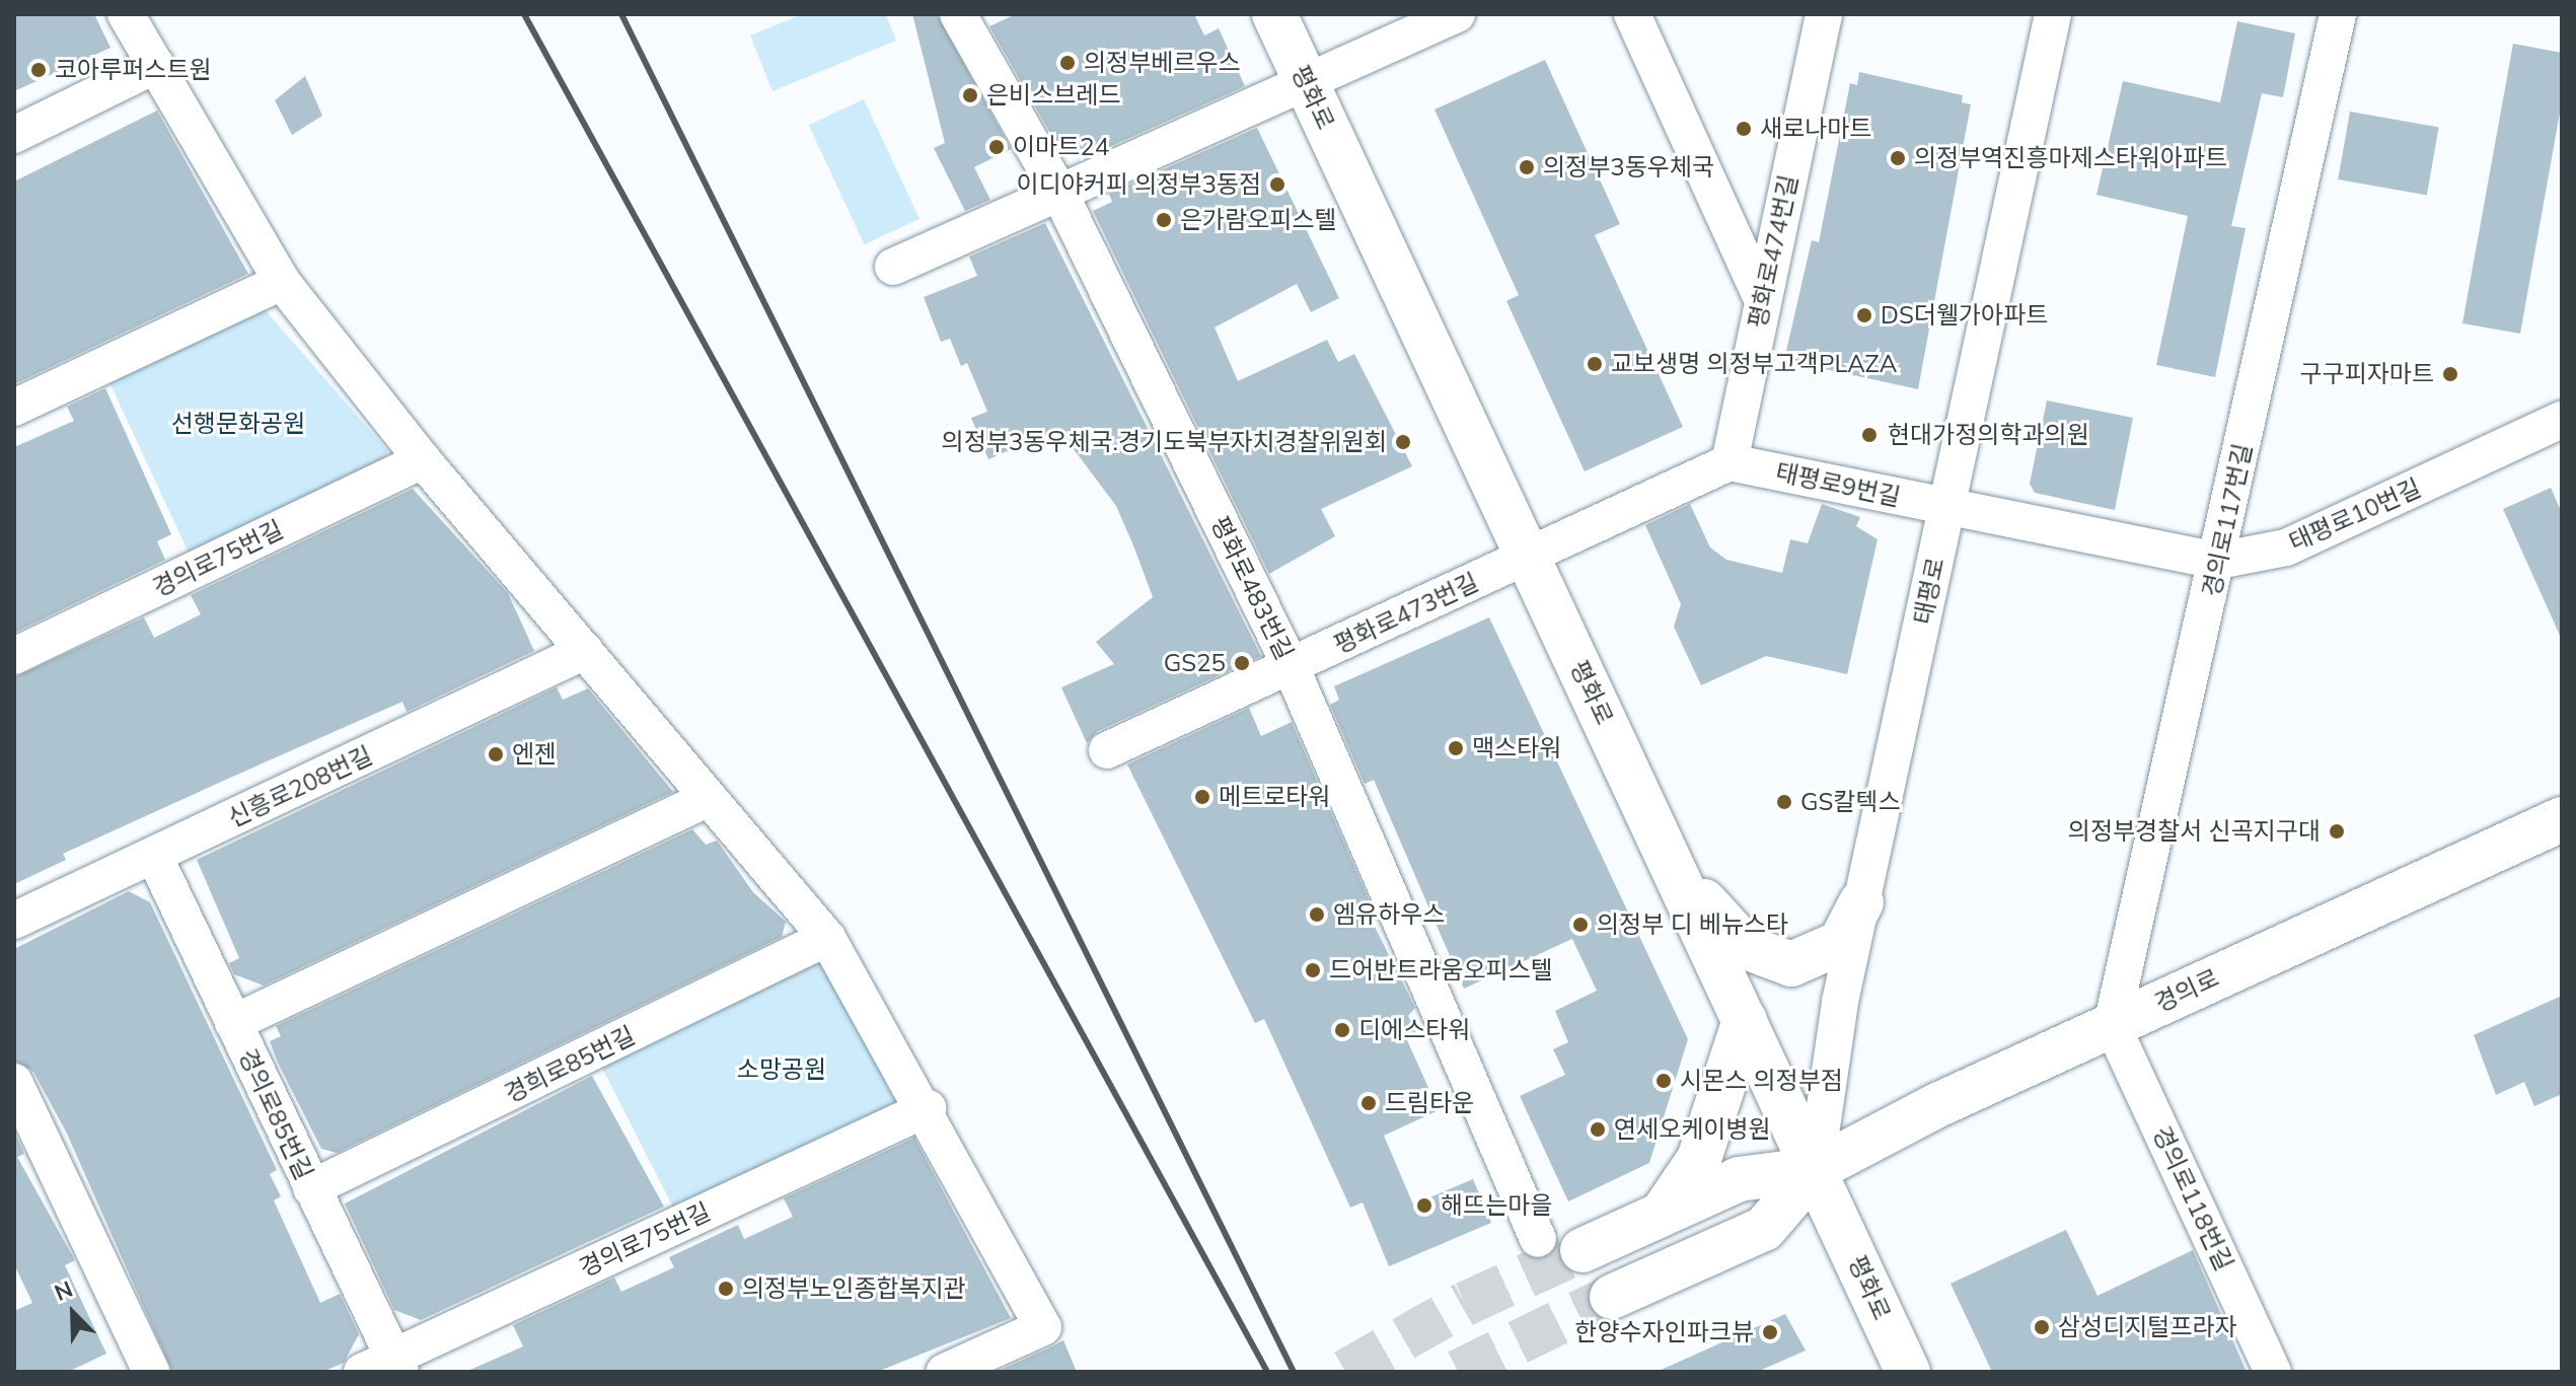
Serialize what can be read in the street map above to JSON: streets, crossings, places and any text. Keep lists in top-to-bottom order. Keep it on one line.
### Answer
{"streets":{"main road":["평화로","경의로"],"street":["평화로474번길","태평로9번길","태평로10번길","경의로117번길","경의로75번길","평화로483번길","태평로","평화로473번길","신흥로208번길","경희로85번길","경의로85번길","경의로118번길"]},"crossings":[["평화로","태평로"],["평화로","평화로473번길"],["평화로","경의로"],["평화로474번길","태평로9번길"],["태평로9번길","태평로10번길"],["태평로9번길","태평로"],["태평로10번길","경의로117번길"],["태평로10번길","태평로"],["경의로117번길","경의로"],["경의로117번길","경의로118번길"],["경의로75번길","경의로85번길"],["평화로483번길","평화로473번길"],["태평로","경의로"],["신흥로208번길","경의로85번길"],["경의로","경의로118번길"],["경희로85번길","경의로85번길"]],"parks":["선행문화공원","소망공원"],"places":["의정부베르우스","코아루퍼스트원","은비스브레드","새로나마트","이마트24","의정부역진흥마제스타워아파트","의정부3동우체국","이디야커피 의정부3동점","은가람오피스텔","DS더웰가아파트","교보생명 의정부고객PLAZA","구구피자마트","현대가정의학과의원","의정부3동우체국.경기도북부자치경찰위원회","GS25","맥스타워","엔젠","메트로타워","GS칼텍스","의정부경찰서 신곡지구대","엠유하우스","의정부 디 베뉴스타","드어반트라움오피스텔","디에스타워","시몬스 의정부점","드림타운","연세오케이병원","해뜨는마을","의정부노인종합복지관","삼성디지털프라자","한양수자인파크뷰"],"north":"top left"}
